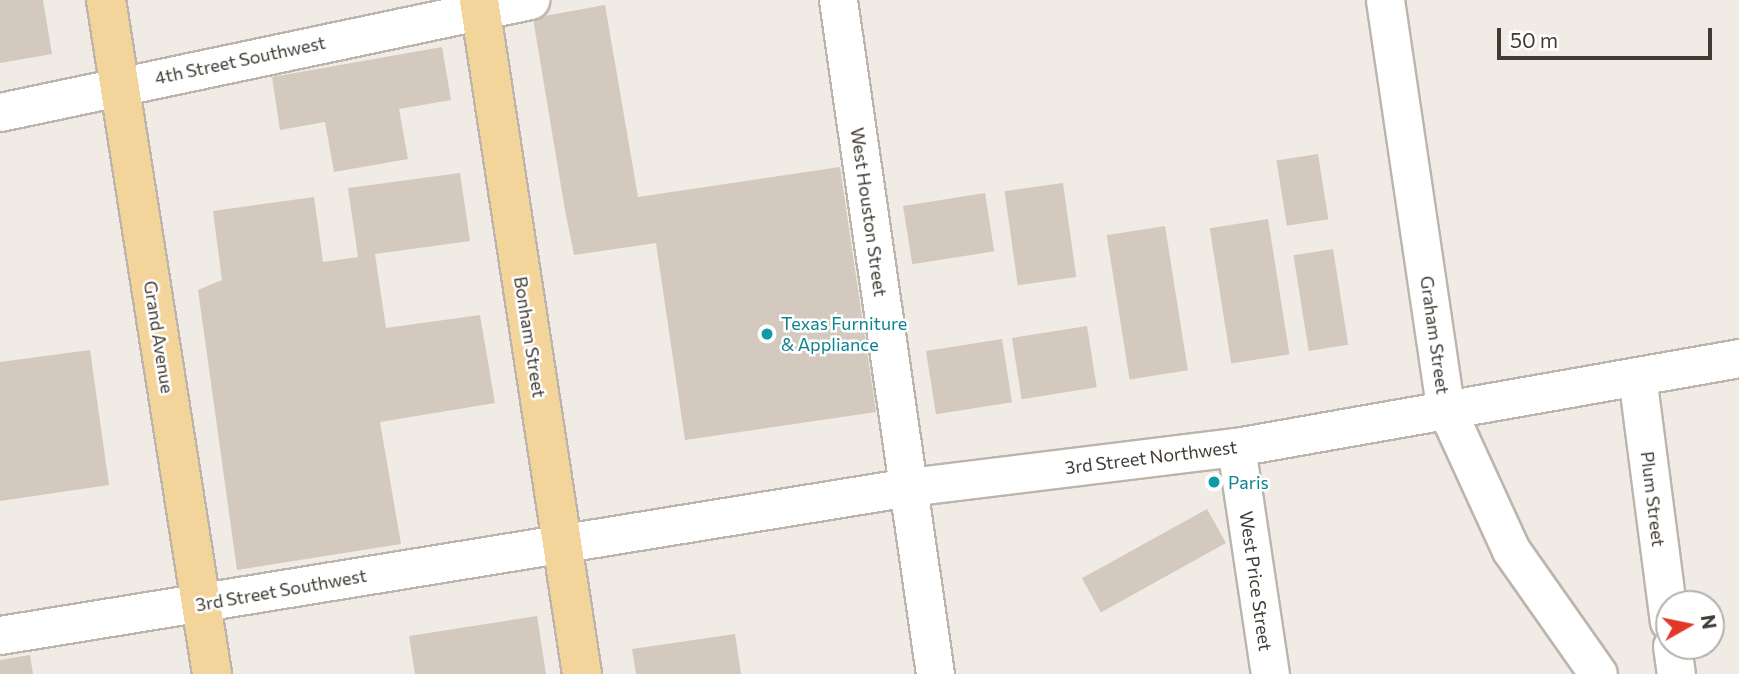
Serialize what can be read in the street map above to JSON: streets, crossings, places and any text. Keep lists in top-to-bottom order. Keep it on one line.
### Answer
{"streets":{"main road":["Grand Avenue","Bonham Street"],"street":["4th Street Southwest","West Houston Street","Graham Street","3rd Street Northwest","Plum Street","West Price Street","3rd Street Southwest"]},"crossings":[["4th Street Southwest","Grand Avenue"],["4th Street Southwest","Bonham Street"],["West Houston Street","3rd Street Northwest"],["Graham Street","3rd Street Northwest"],["Grand Avenue","3rd Street Southwest"],["Bonham Street","3rd Street Northwest"],["Bonham Street","3rd Street Southwest"],["3rd Street Northwest","Plum Street"],["3rd Street Northwest","West Price Street"],["3rd Street Northwest","3rd Street Southwest"]],"places":["Texas Furniture & Appliance","Paris"],"scale_bar":"50 m","north":"right"}
